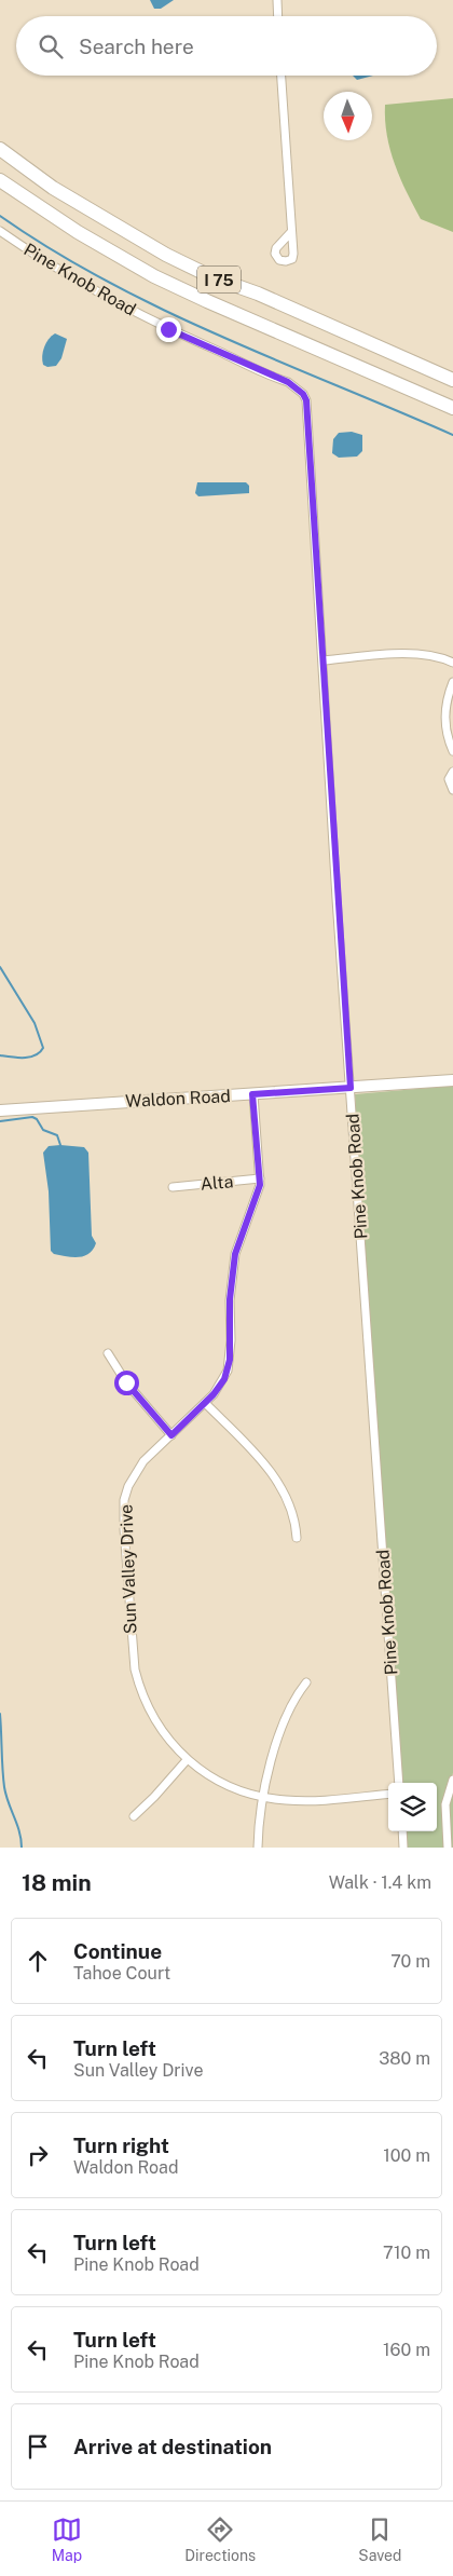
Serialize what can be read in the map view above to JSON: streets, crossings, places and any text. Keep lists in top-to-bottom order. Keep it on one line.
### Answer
{"streets":{"highway":["I 75"],"street":["Pine Knob Road","Waldon Road","Alta","Sun Valley Drive"]},"crossings":[["Pine Knob Road","Waldon Road"],["Waldon Road","Sun Valley Drive"],["Alta","Sun Valley Drive"]],"north":"bottom","page":{"search":"Search here","heading":["18 min","Walk · 1.4 km"],"list":[["Continue","Tahoe Court","70 m"],["Turn left","Sun Valley Drive","380 m"],["Turn right","Waldon Road","100 m"],["Turn left","Pine Knob Road","710 m"],["Turn left","Pine Knob Road","160 m"],"Arrive at destination"],"nav":["Map","Directions","Saved"]}}
